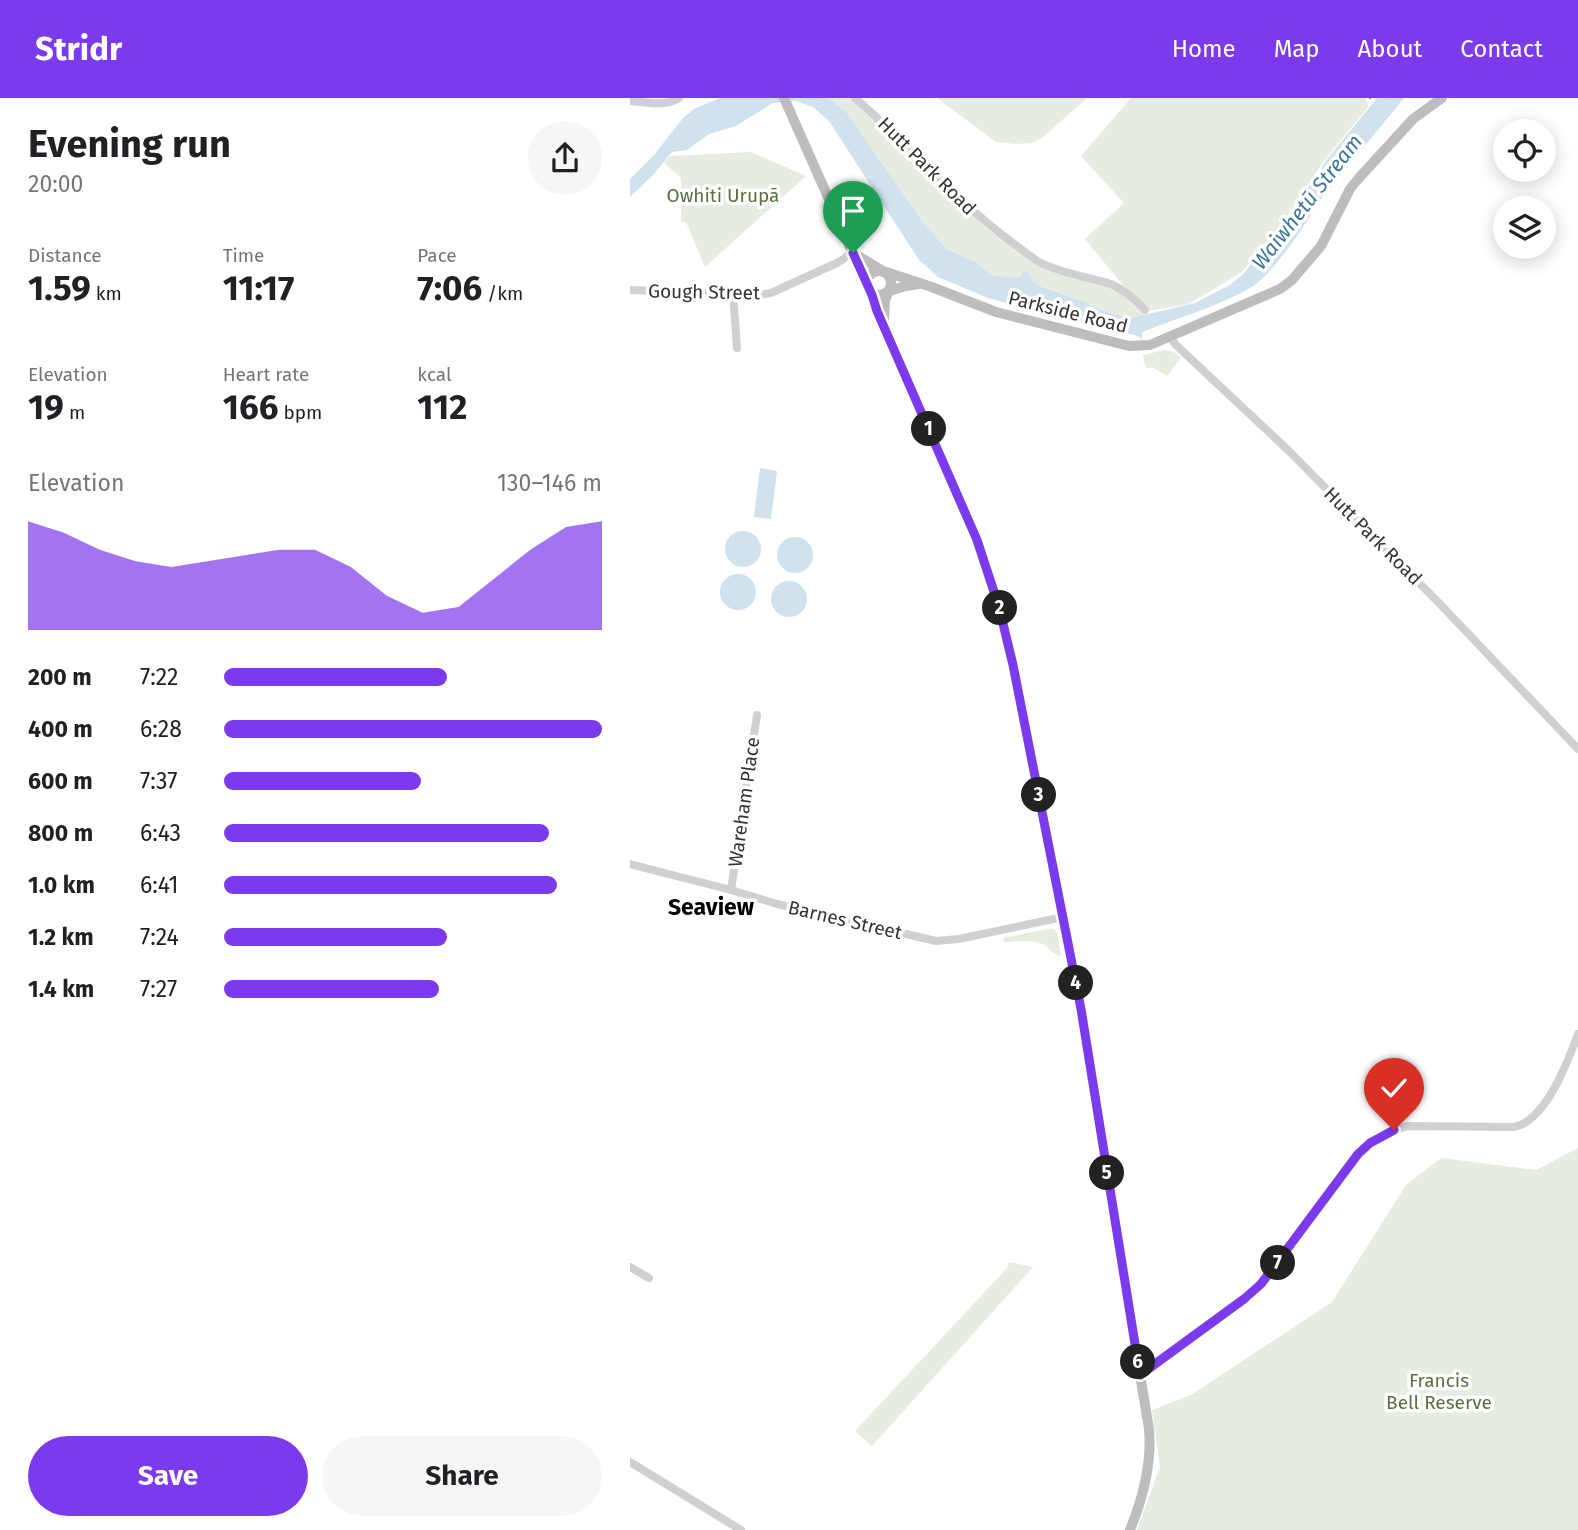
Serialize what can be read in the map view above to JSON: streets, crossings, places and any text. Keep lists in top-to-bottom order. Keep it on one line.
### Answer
{"streets":{"main road":["Parkside Road"],"street":["Hutt Park Road","Gough Street","Wareham Place","Barnes Street"]},"crossings":[["Hutt Park Road","Parkside Road"],["Gough Street","Parkside Road"],["Wareham Place","Barnes Street"]],"districts":["Seaview"],"water":["Waiwhetū Stream"],"parks":["Owhiti Urupā","Francis Bell Reserve"],"page":{"header":"Stridr","nav":["Home","Map","About","Contact"],"heading":["Evening run","20:00"],"stats":[["Distance","1.59 km"],["Time","11:17"],["Pace","7:06 /km"],["Elevation","19 m"],["Heart rate","166 bpm"],["kcal","112"]],"pins":["1","2","3","4","5","7","6"],"chart":["Elevation","130–146 m"],"list":[{"name":"200 m","note":"7:22"},{"name":"400 m","note":"6:28"},{"name":"600 m","note":"7:37"},{"name":"800 m","note":"6:43"},{"name":"1.0 km","note":"6:41"},{"name":"1.2 km","note":"7:24"},{"name":"1.4 km","note":"7:27"}],"buttons":["Save","Share"]}}
